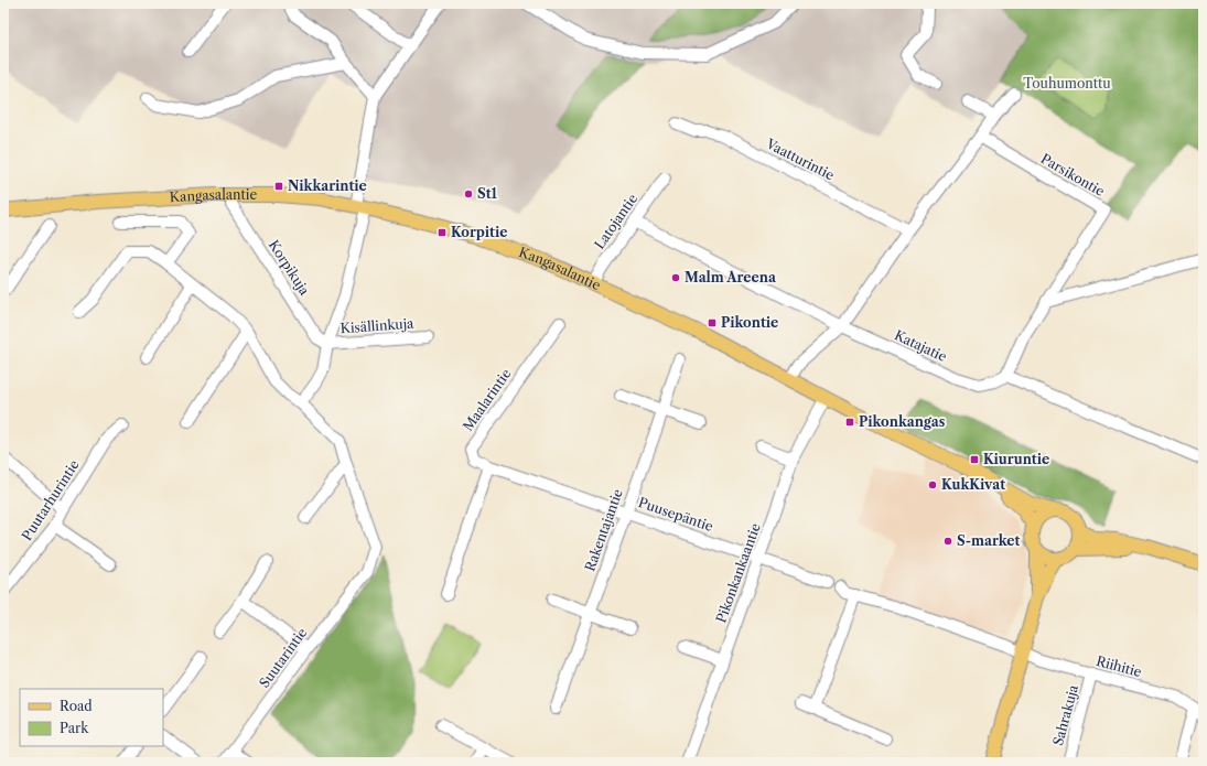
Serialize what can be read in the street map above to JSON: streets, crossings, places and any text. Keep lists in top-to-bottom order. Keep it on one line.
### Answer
{"streets":{"main road":["Kangasalantie"],"street":["Vaatturintie","Parsikontie","Latojantie","Korpikuja","Kisällinkuja","Katajatie","Maalarintie","Puutarhurintie","Puusepäntie","Rakentajantie","Pikonkankaantie","Suutarintie","Riihitie","Sahrakuja"]},"crossings":[["Kangasalantie","Latojantie"],["Kangasalantie","Pikonkankaantie"],["Latojantie","Katajatie"],["Korpikuja","Kisällinkuja"],["Maalarintie","Puusepäntie"],["Puusepäntie","Rakentajantie"],["Puusepäntie","Pikonkankaantie"],["Riihitie","Sahrakuja"]],"parks":["Touhumonttu"],"places":{"transit":["Nikkarintie","Korpitie","Pikontie","Pikonkangas","Kiuruntie"],"other":["St1","Malm Areena","KukKivat","S-market"]},"legend":["Road","Park"]}
